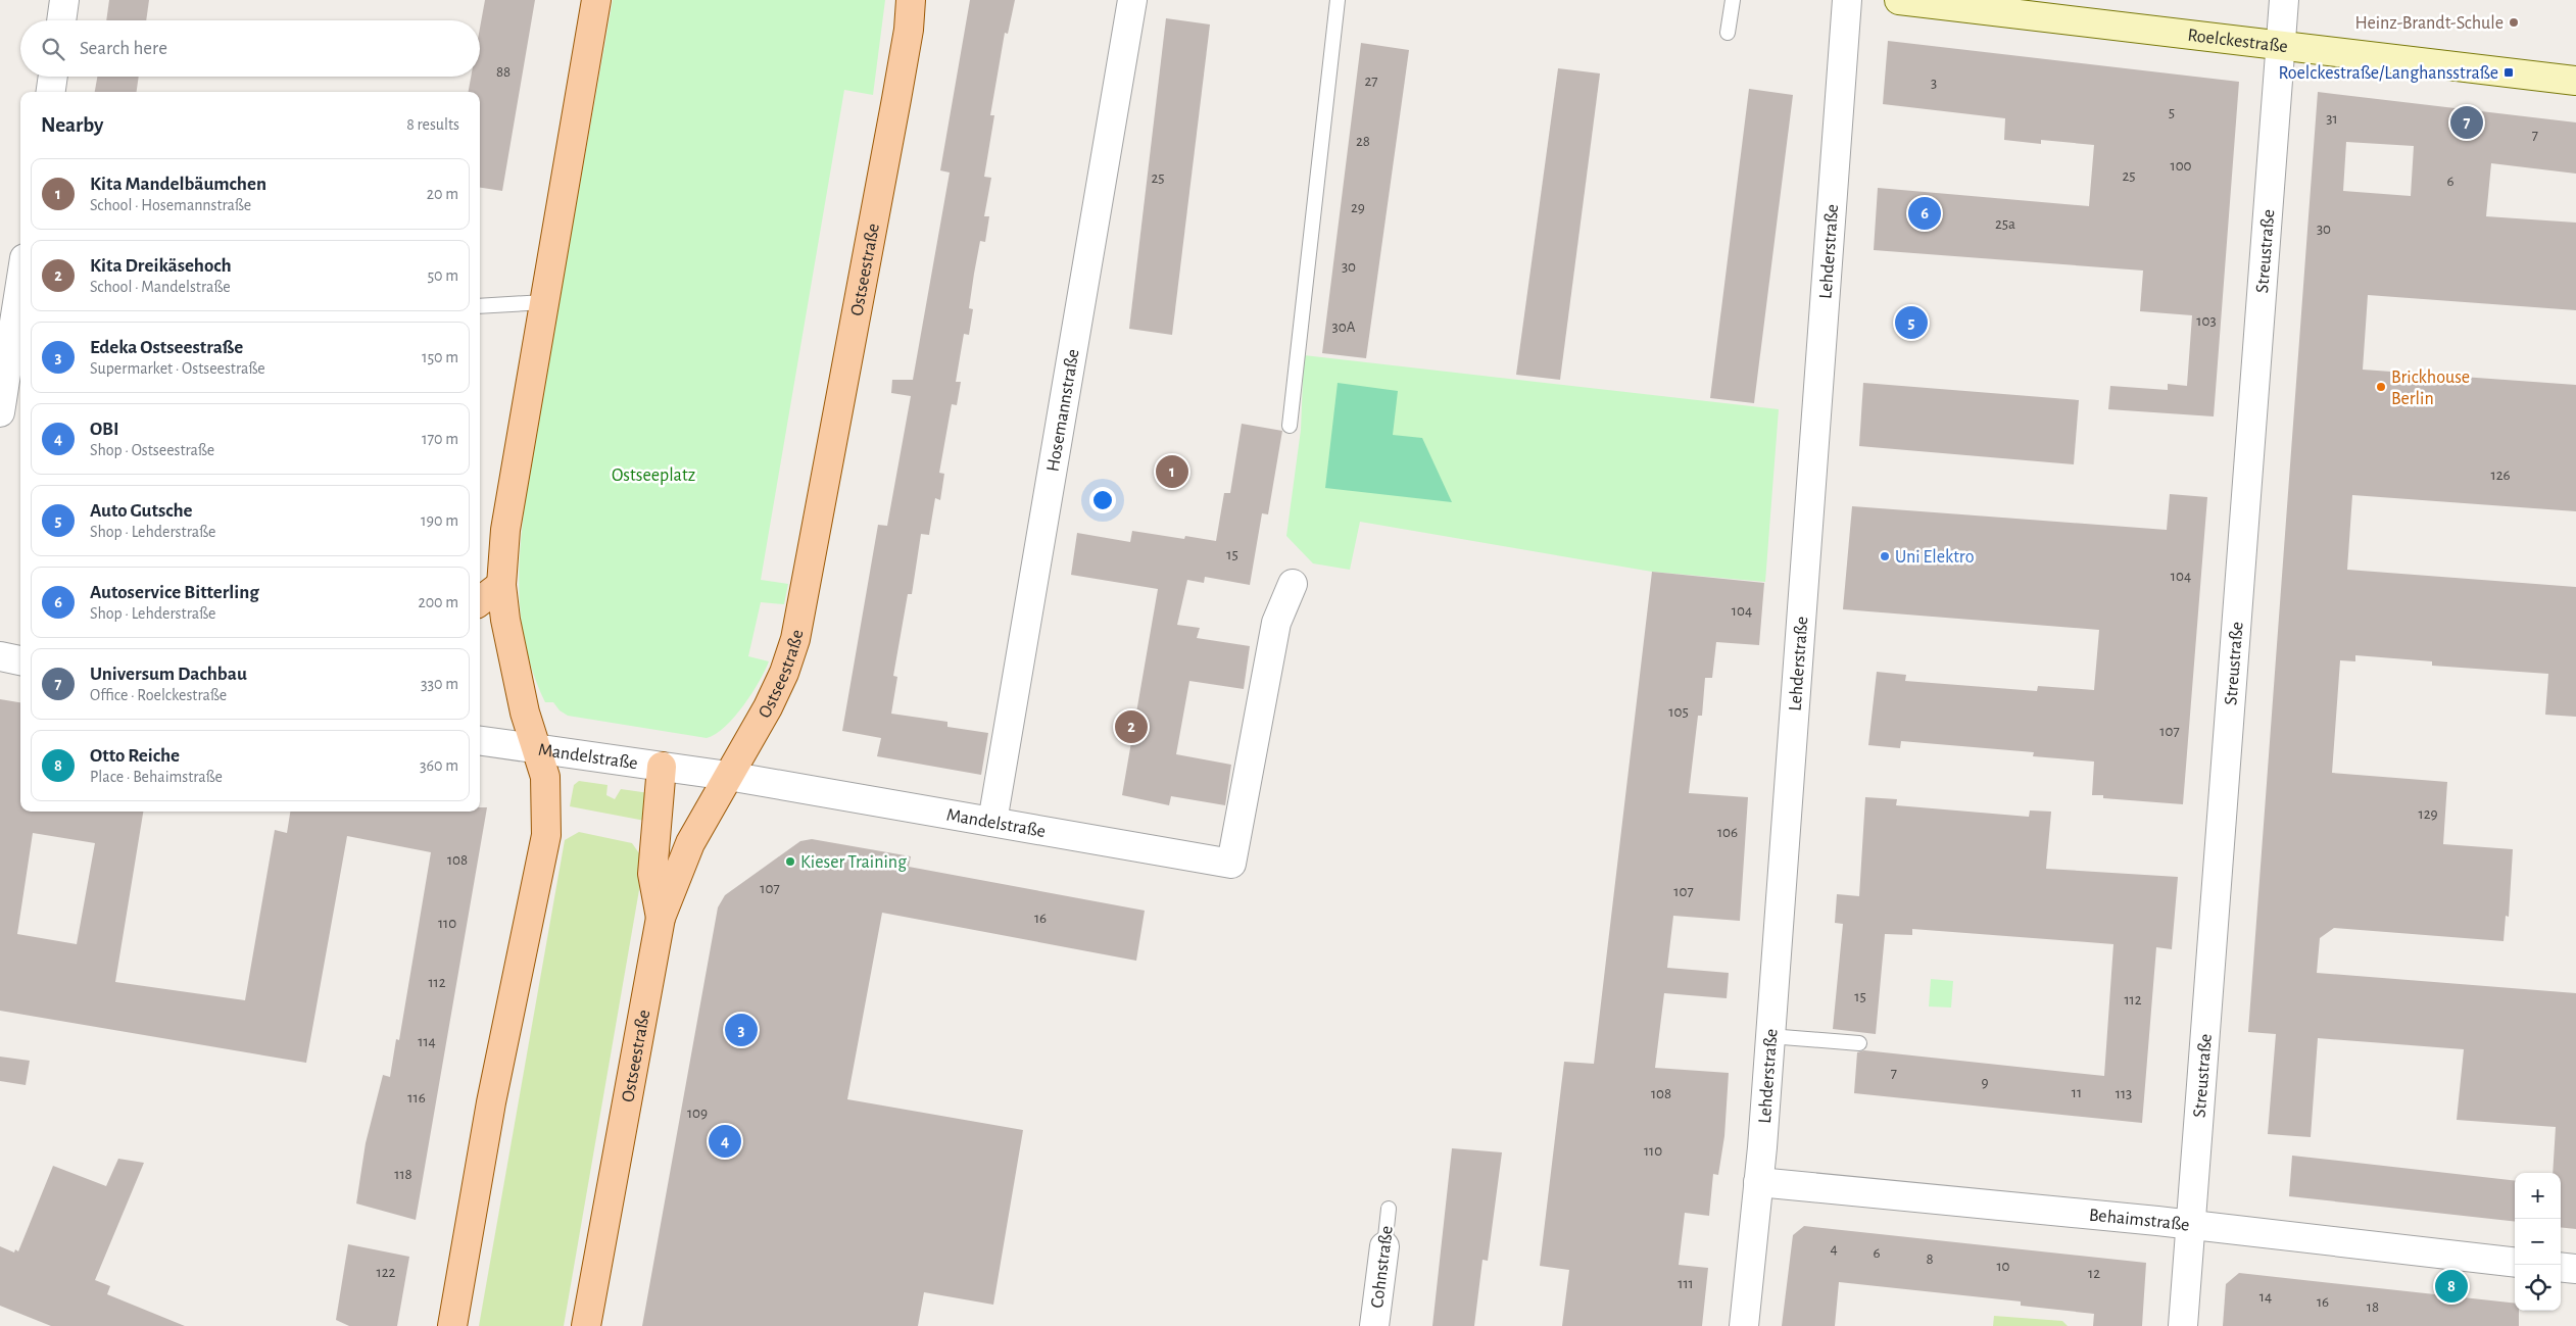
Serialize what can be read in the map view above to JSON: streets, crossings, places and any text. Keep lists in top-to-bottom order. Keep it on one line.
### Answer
{"streets":{"main road":["Ostseestraße"],"street":["Roelckestraße","Lehderstraße","Streustraße","Hosemannstraße","Mandelstraße","Behaimstraße","Cohnstraße"]},"crossings":[["Roelckestraße","Streustraße"],["Lehderstraße","Behaimstraße"],["Streustraße","Behaimstraße"],["Ostseestraße","Mandelstraße"],["Hosemannstraße","Mandelstraße"]],"parks":["Ostseeplatz"],"places":{"other":["Heinz-Brandt-Schule","Brickhouse Berlin","Uni Elektro","Kieser Training"],"transit":["Roelckestraße/Langhansstraße"]},"house_numbers":["88","27","3","5","31","7","28","100","25","25","6","29","25a","30","30","103","30A","126","15","104","104","105","107","129","106","108","107","107","16","110","112","15","112","114","7","9","11","108","113","116","109","110","118","4","6","8","10","122","12","111","14","16","18"],"page":{"search":"Search here","heading":["Nearby","8 results"],"pins":["7","6","5","1","2","3","4","8"],"list":[{"mark":"1","name":"Kita Mandelbäumchen","note":"School · Hosemannstraße","value":"20 m"},{"mark":"2","name":"Kita Dreikäsehoch","note":"School · Mandelstraße","value":"50 m"},{"mark":"3","name":"Edeka Ostseestraße","note":"Supermarket · Ostseestraße","value":"150 m"},{"mark":"4","name":"OBI","note":"Shop · Ostseestraße","value":"170 m"},{"mark":"5","name":"Auto Gutsche","note":"Shop · Lehderstraße","value":"190 m"},{"mark":"6","name":"Autoservice Bitterling","note":"Shop · Lehderstraße","value":"200 m"},{"mark":"7","name":"Universum Dachbau","note":"Office · Roelckestraße","value":"330 m"},{"mark":"8","name":"Otto Reiche","note":"Place · Behaimstraße","value":"360 m"}],"map_buttons":["+","−"]}}
